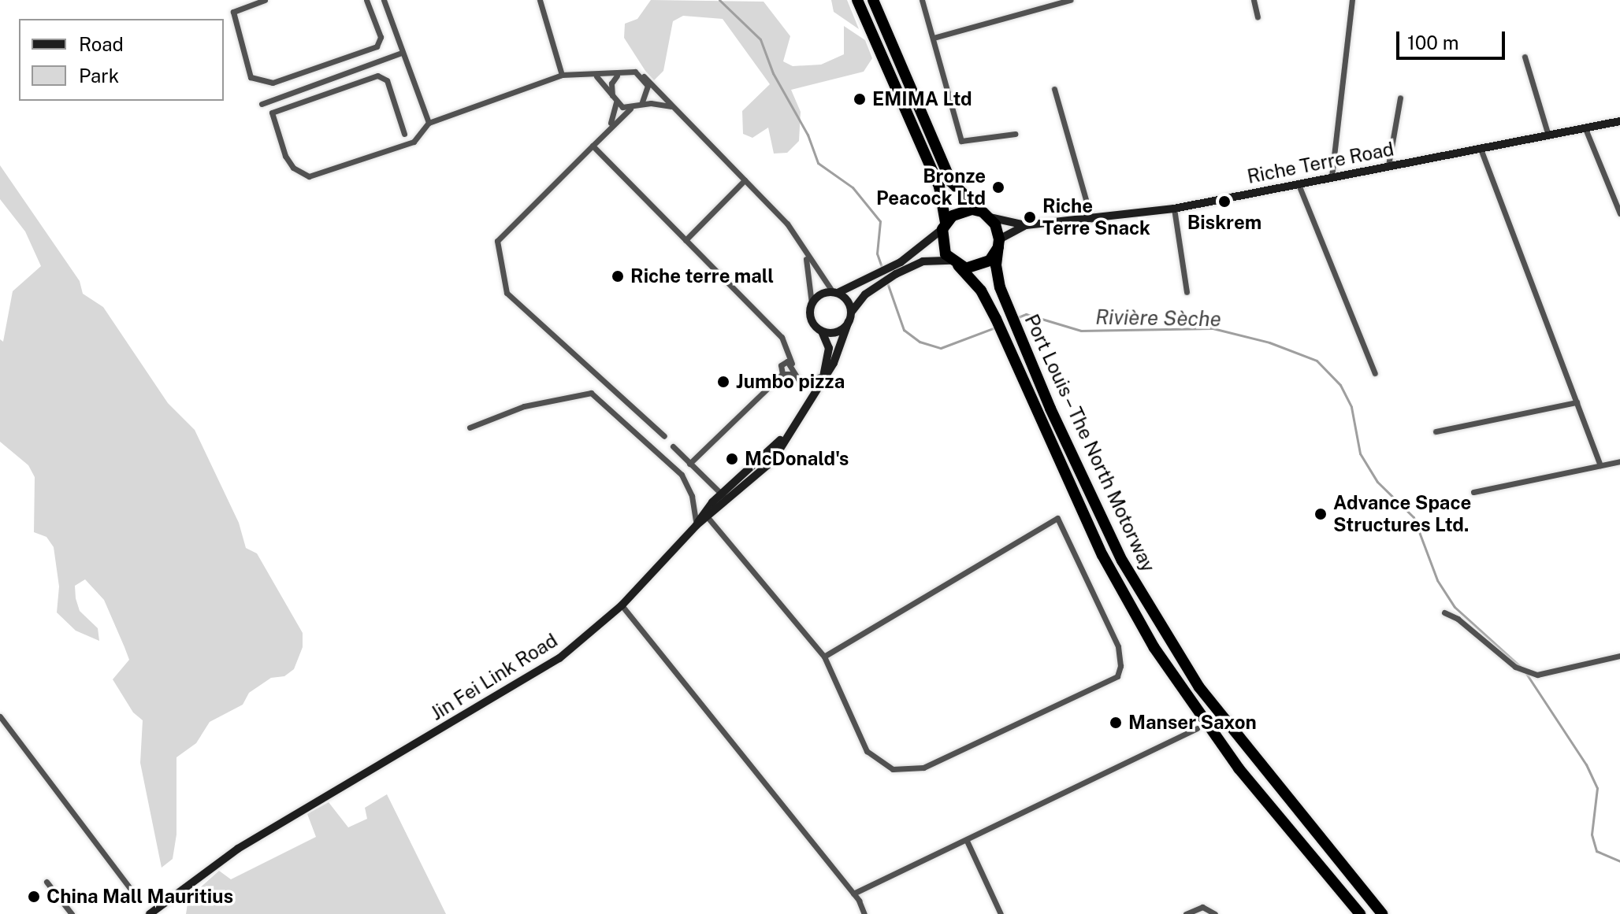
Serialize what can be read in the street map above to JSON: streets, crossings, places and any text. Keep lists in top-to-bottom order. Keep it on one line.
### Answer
{"streets":{"highway":["Port Louis – The North Motorway"],"main road":["Riche Terre Road","Jin Fei Link Road"]},"water":["Rivière Sèche"],"places":["EMIMA Ltd","Bronze Peacock Ltd","Biskrem","Riche Terre Snack","Riche terre mall","Jumbo pizza","McDonald's","Advance Space Structures Ltd.","Manser Saxon","China Mall Mauritius"],"legend":["Road","Park"],"scale_bar":"100 m"}
